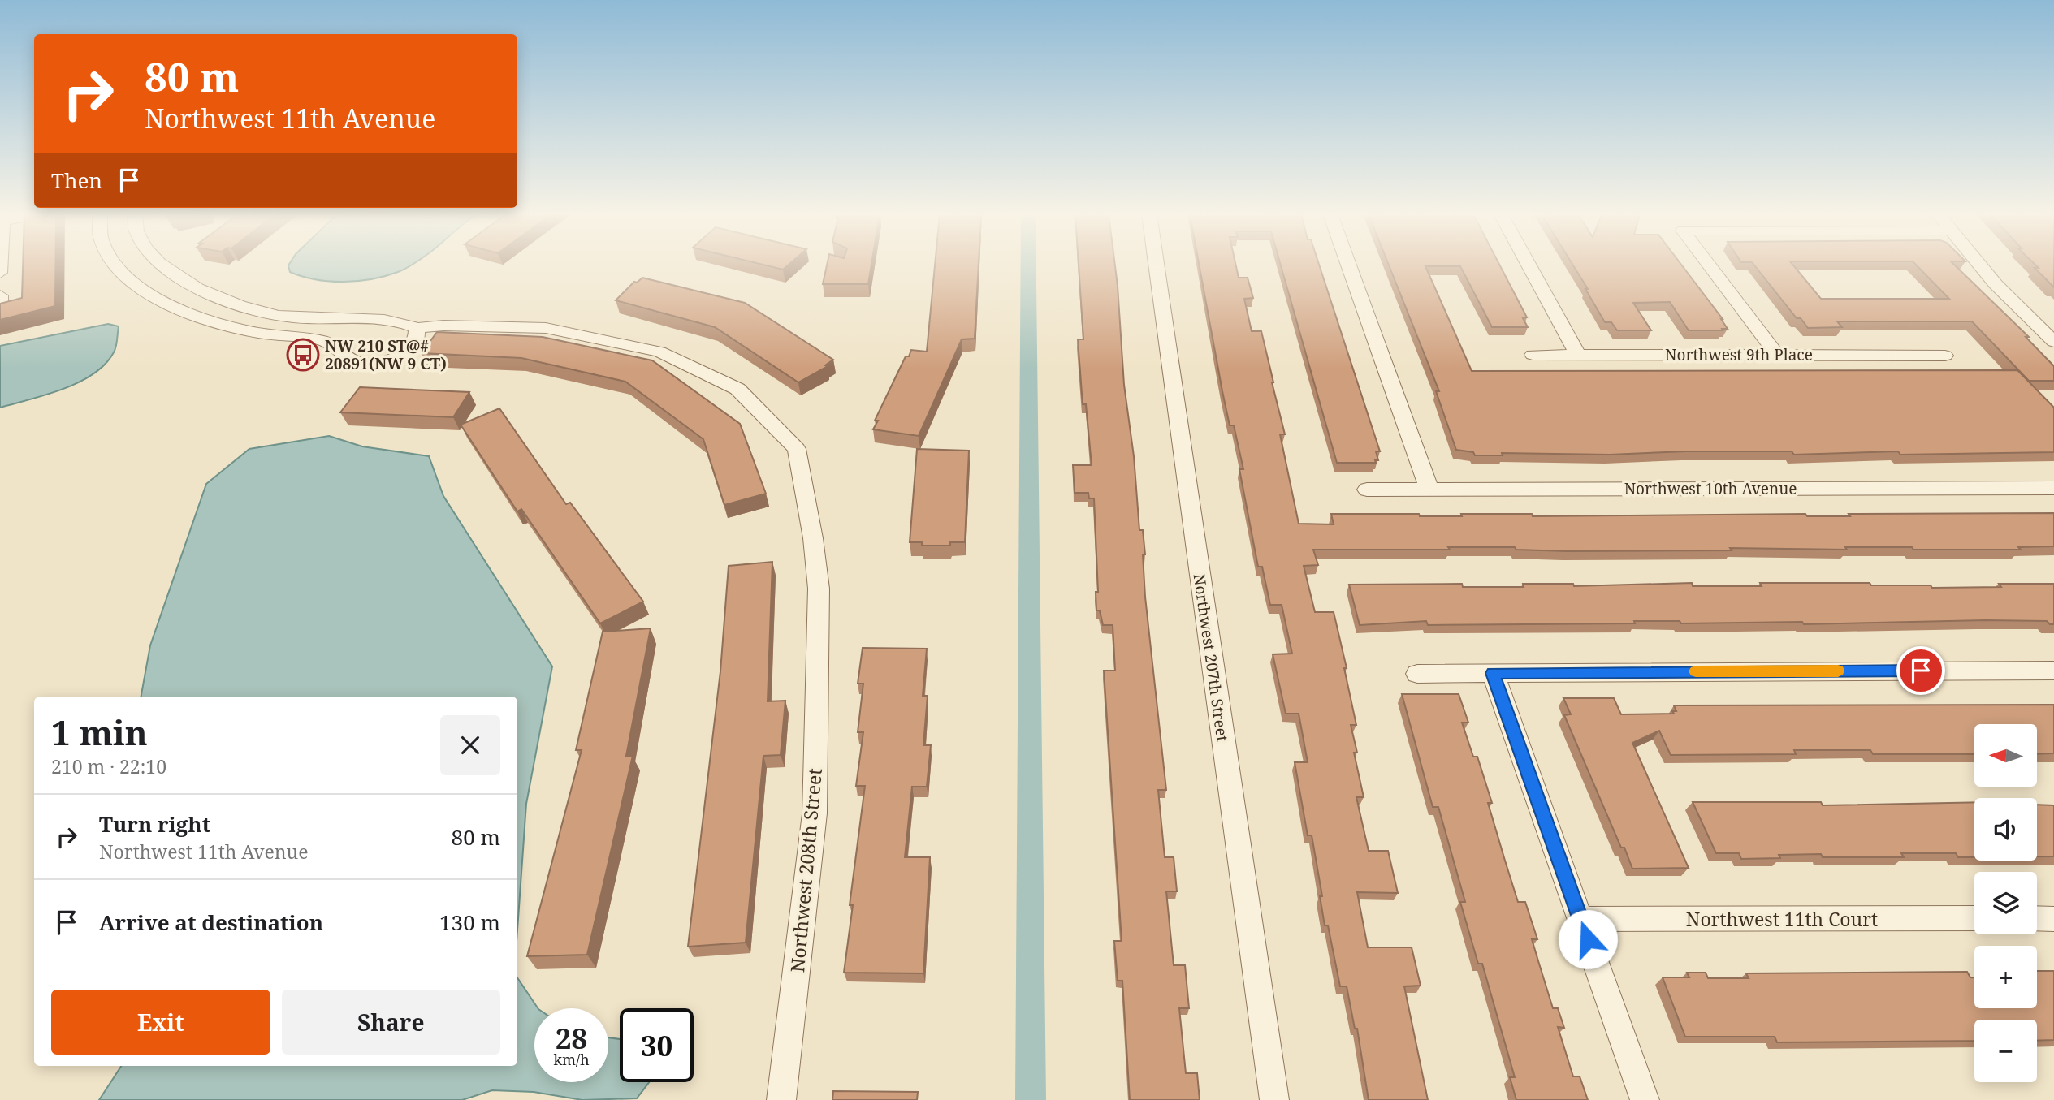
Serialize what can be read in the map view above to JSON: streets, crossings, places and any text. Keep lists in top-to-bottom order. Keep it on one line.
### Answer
{"streets":{"street":["Northwest 9th Place","Northwest 10th Avenue","Northwest 207th Street","Northwest 208th Street","Northwest 11th Court"]},"places":{"bus stop":["NW 210 ST@# 20891(NW 9 CT)"]},"north":"left","page":{"turn":["80 m","Northwest 11th Avenue"],"then":"Then","heading":["1 min","210 m · 22:10"],"map_buttons":["+","−"],"list":[{"name":"Turn right","note":"Northwest 11th Avenue","value":"80 m"},{"name":"Arrive at destination","value":"130 m"}],"buttons":["Exit","Share"],"speed":"28 km/h","limit":"30"}}
